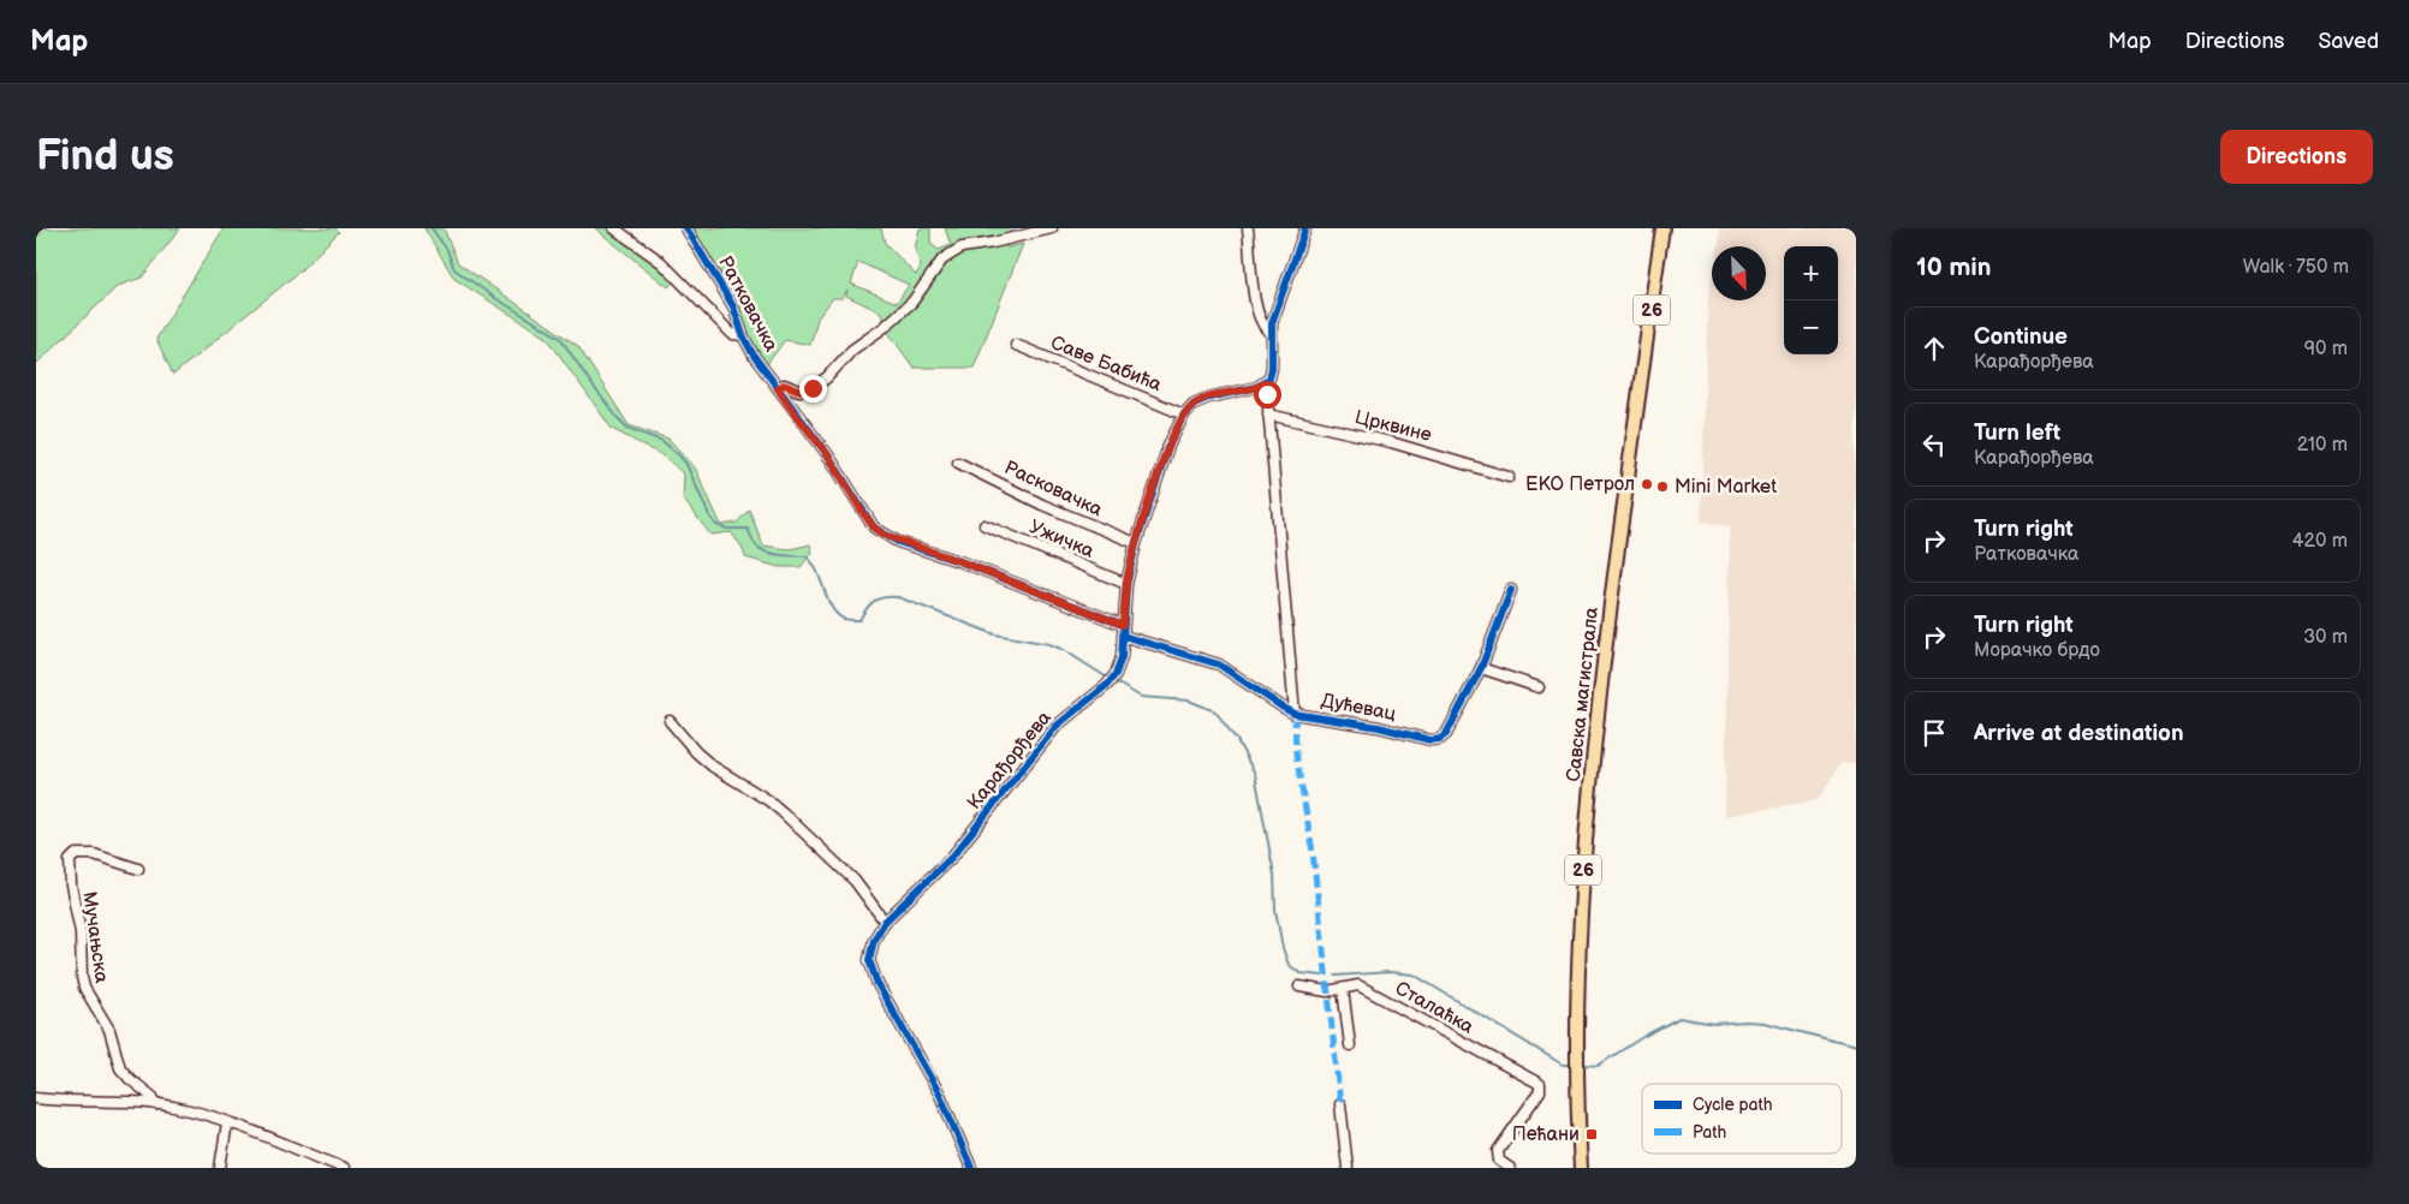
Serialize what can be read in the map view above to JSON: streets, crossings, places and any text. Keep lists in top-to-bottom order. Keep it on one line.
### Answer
{"streets":{"main road":["26","Савска магистрала"],"street":["Ратковачка","Саве Бабића","Црквине","Расковачка","Ужичка","Дућевац","Карађорђева","Мучањска","Сталаћка"]},"crossings":[["Ратковачка","Карађорђева"],["Саве Бабића","Карађорђева"],["Расковачка","Карађорђева"],["Ужичка","Карађорђева"],["Дућевац","Карађорђева"]],"places":{"other":["ЕКО Петрол","Mini Market"],"transit":["Пећани"]},"legend":["Cycle path","Path"],"north":"bottom right","page":{"header":"Map","nav":["Map","Directions","Saved"],"buttons":"Directions","title":"Find us","heading":["10 min","Walk · 750 m"],"map_buttons":["+","−"],"list":[["Continue","Карађорђева","90 m"],["Turn left","Карађорђева","210 m"],["Turn right","Ратковачка","420 m"],["Turn right","Морачко брдо","30 m"],"Arrive at destination"]}}
